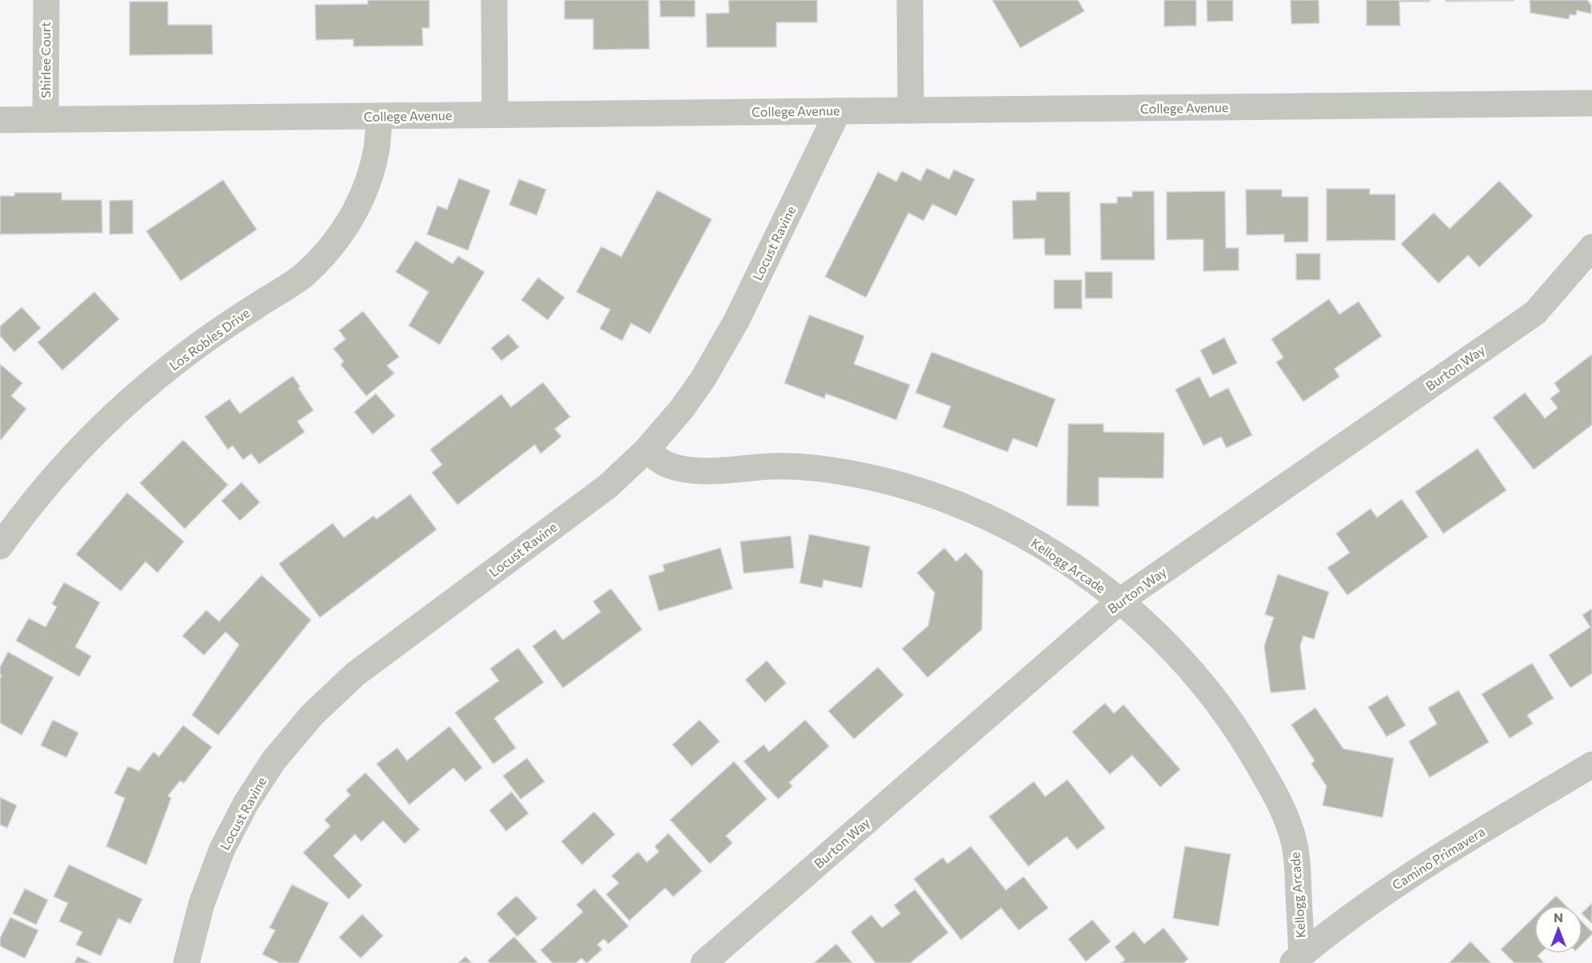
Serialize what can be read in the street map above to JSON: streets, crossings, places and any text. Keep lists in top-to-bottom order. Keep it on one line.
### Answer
{"streets":{"street":["Shirlee Court","College Avenue","Locust Ravine","Los Robles Drive","Burton Way","Kellogg Arcade","Camino Primavera"]},"crossings":[["Shirlee Court","College Avenue"],["College Avenue","Locust Ravine"],["College Avenue","Los Robles Drive"],["Locust Ravine","Kellogg Arcade"],["Burton Way","Kellogg Arcade"],["Kellogg Arcade","Camino Primavera"]],"north":"top"}
